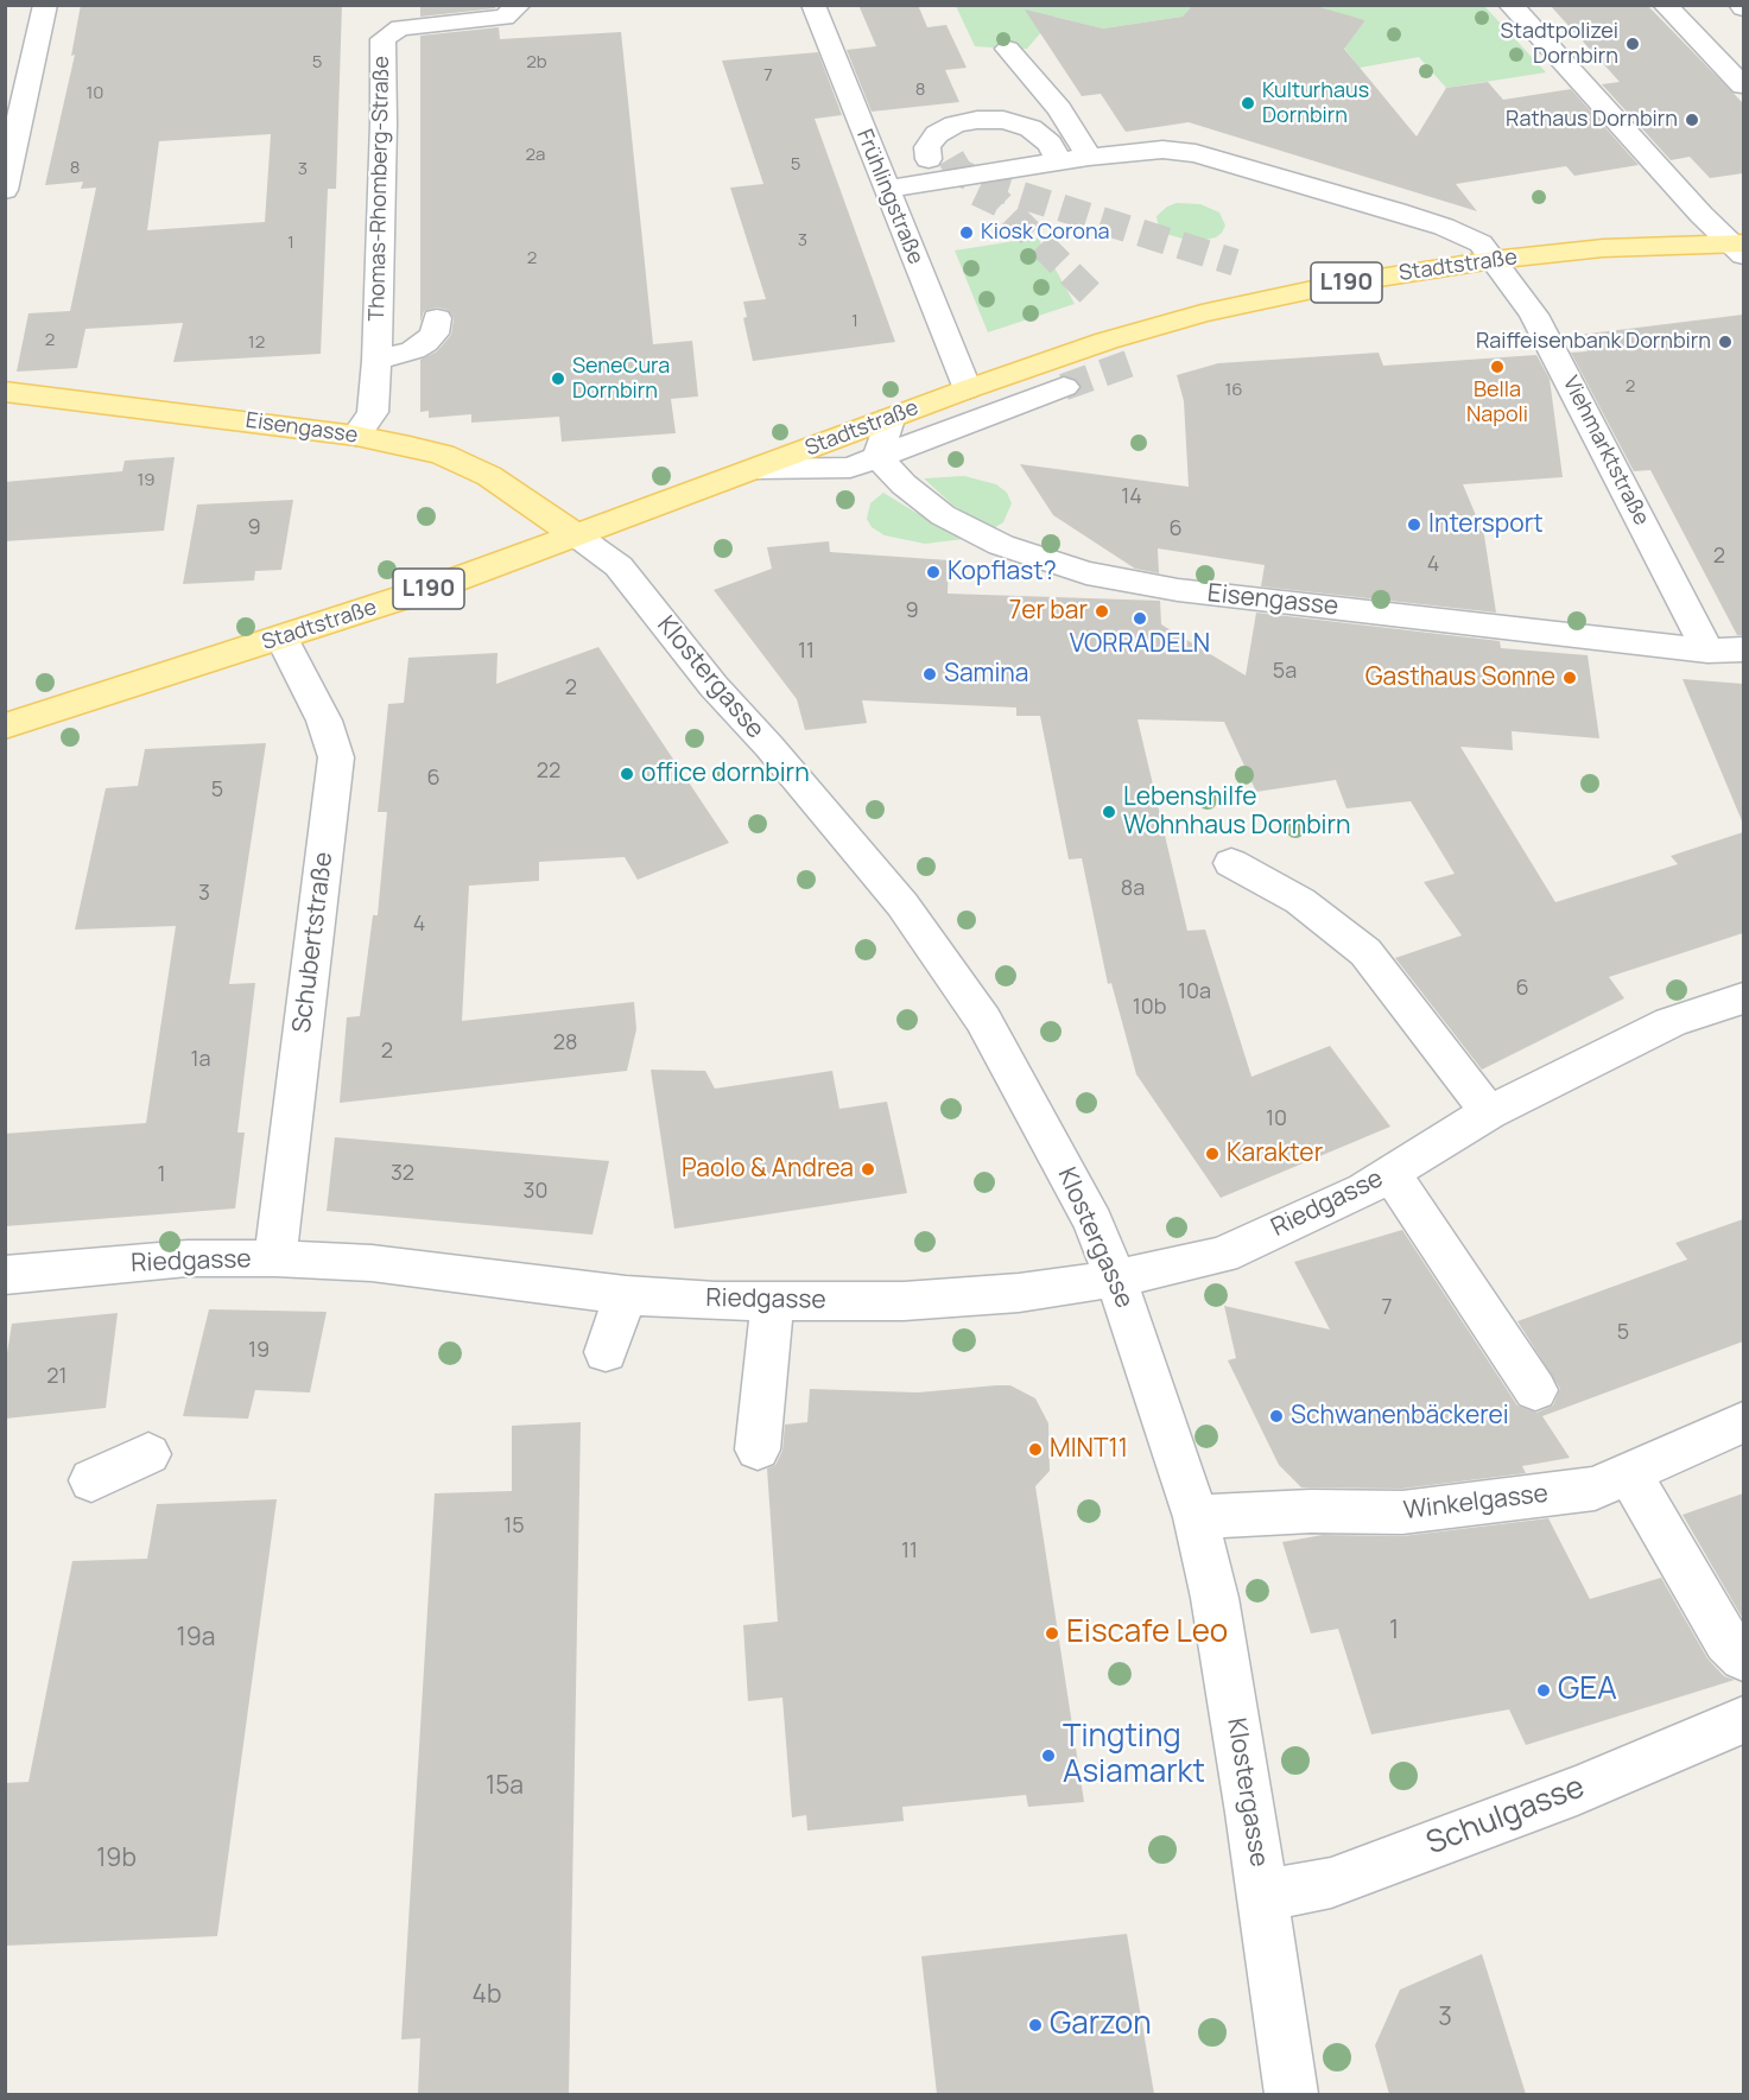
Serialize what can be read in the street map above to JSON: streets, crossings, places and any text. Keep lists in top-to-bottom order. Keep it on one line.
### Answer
{"streets":{"main road":["Stadtstraße","L190","Eisengasse"],"street":["Thomas-Rhomberg-Straße","Frühlingstraße","Viehmarktstraße","Klostergasse","Schubertstraße","Riedgasse","Winkelgasse","Schulgasse"]},"crossings":[["Thomas-Rhomberg-Straße","Eisengasse"],["Frühlingstraße","Stadtstraße"],["Frühlingstraße","Viehmarktstraße"],["Stadtstraße","Eisengasse"],["Stadtstraße","Viehmarktstraße"],["Stadtstraße","Klostergasse"],["Stadtstraße","Schubertstraße"],["Eisengasse","Viehmarktstraße"],["Eisengasse","Klostergasse"],["Klostergasse","Riedgasse"],["Klostergasse","Winkelgasse"],["Klostergasse","Schulgasse"],["Schubertstraße","Riedgasse"]],"places":["Stadtpolizei Dornbirn","Kulturhaus Dornbirn","Rathaus Dornbirn","Kiosk Corona","Raiffeisenbank Dornbirn","Bella Napoli","SeneCura Dornbirn","Intersport","Kopflast?","7er bar","VORRADELN","Samina","Gasthaus Sonne","office dornbirn","Lebenshilfe Wohnhaus Dornbirn","Karakter","Paolo & Andrea","Schwanenbäckerei","MINT11","Eiscafe Leo","GEA","Tingting Asiamarkt","Garzon"],"house_numbers":["5","2b","7","8","10","2a","5","8","3","3","1","2","1","2","12","2","16","19","14","9","6","2","4","9","11","5a","2","22","6","5","8a","3","4","6","10a","10b","28","2","1a","10","32","1","30","7","5","19","21","15","11","1","19a","15a","19b","4b","3"]}
